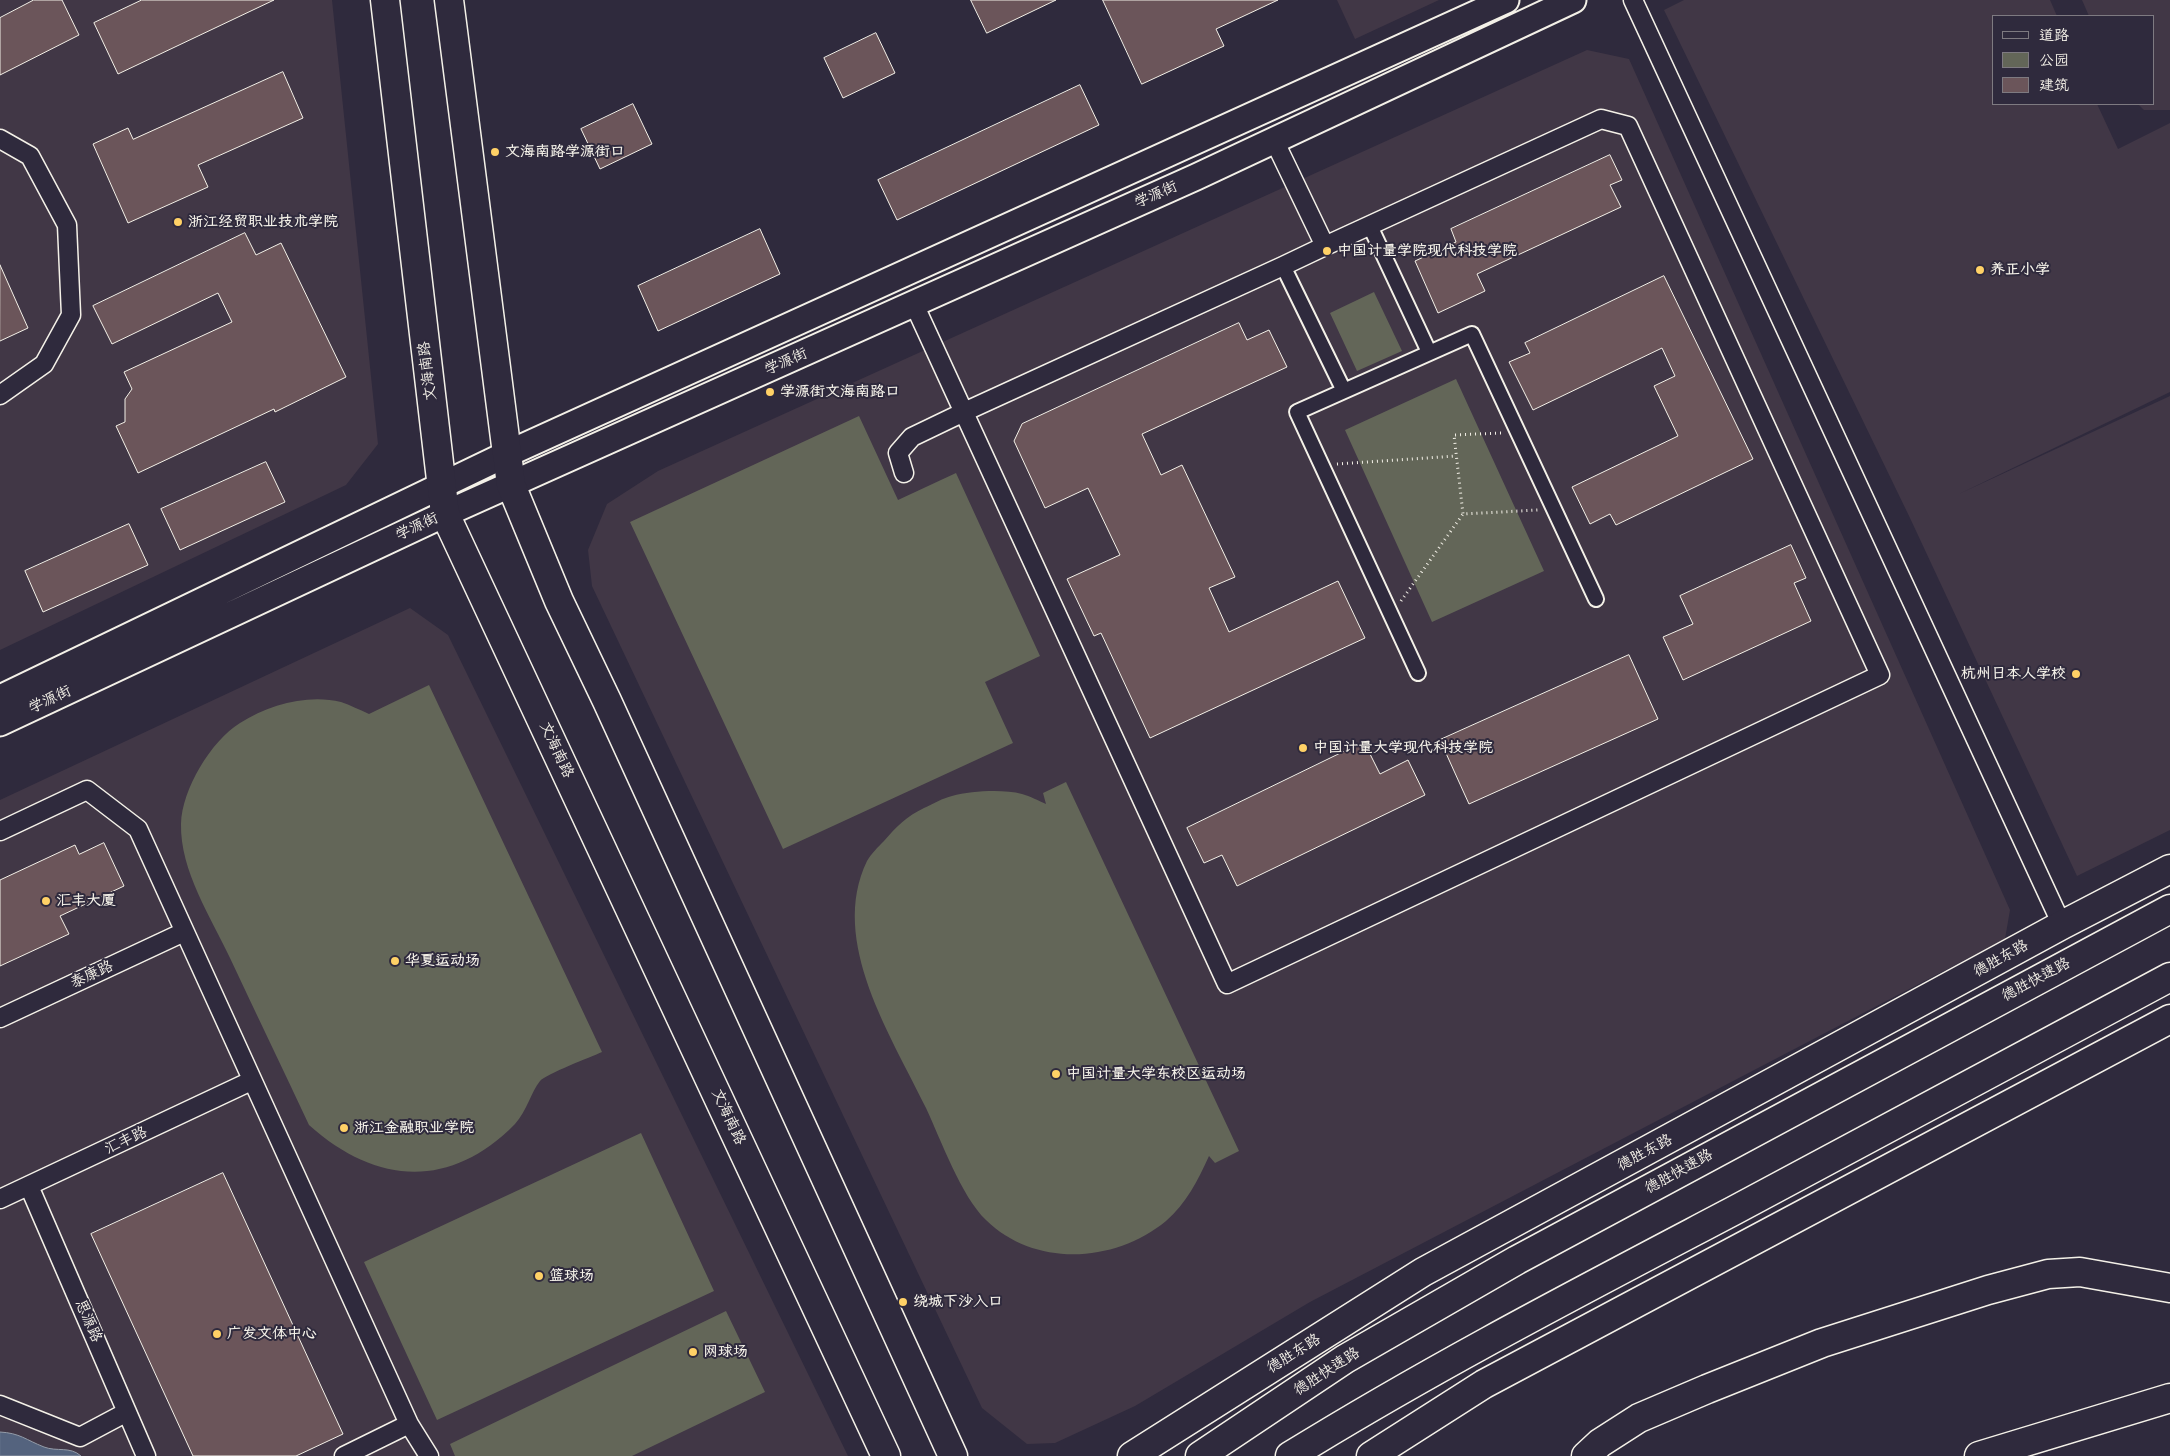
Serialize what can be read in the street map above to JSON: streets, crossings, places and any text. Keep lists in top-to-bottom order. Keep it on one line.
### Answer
{"streets":{"main road":["学源街","文海南路","德胜东路","德胜快速路"],"street":["泰康路","汇丰路","思源路"]},"crossings":[["学源街","文海南路"],["汇丰路","思源路"]],"places":["文海南路学源街口","浙江经贸职业技术学院","中国计量学院现代科技学院","养正小学","学源街文海南路口","杭州日本人学校","中国计量大学现代科技学院","汇丰大厦","华夏运动场","中国计量大学东校区运动场","浙江金融职业学院","篮球场","绕城下沙入口","广发文体中心","网球场"],"legend":["道路","公园","建筑"]}
